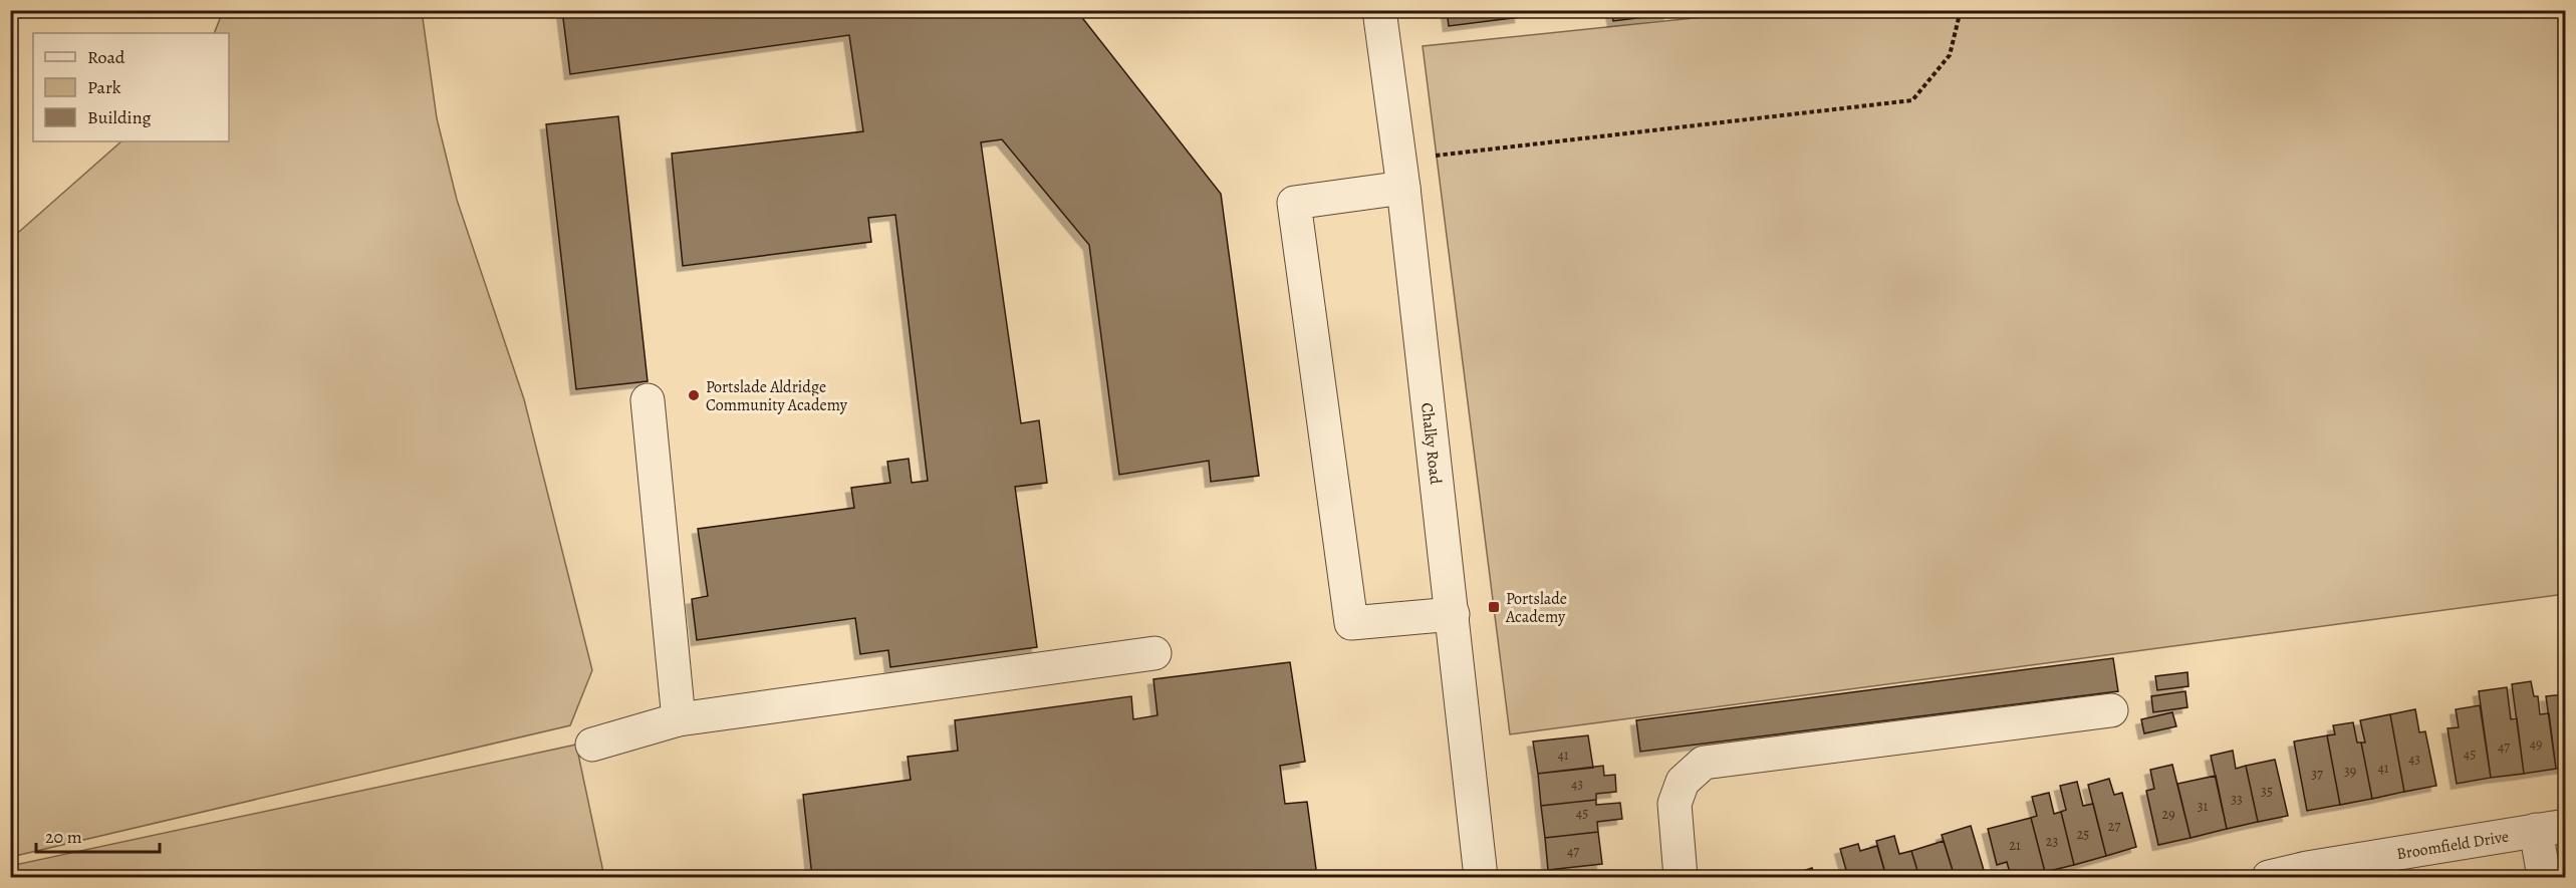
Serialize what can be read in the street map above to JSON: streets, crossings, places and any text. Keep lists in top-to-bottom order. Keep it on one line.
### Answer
{"streets":{"street":["Chalky Road","Broomfield Drive"]},"places":{"other":["Portslade Aldridge Community Academy"],"transit":["Portslade Academy"]},"house_numbers":["49","47","45","41","43","41","39","37","43","35","33","31","45","29","27","25","23","21","47"],"legend":["Road","Park","Building"],"scale_bar":"20 m"}
